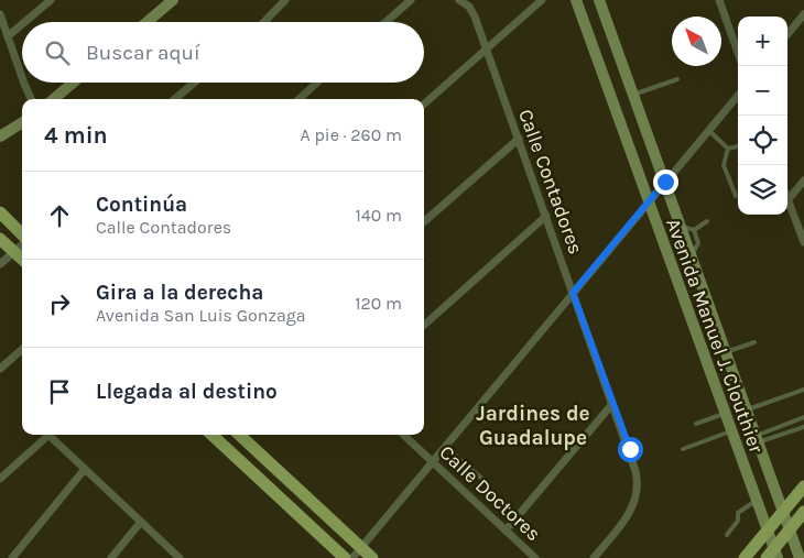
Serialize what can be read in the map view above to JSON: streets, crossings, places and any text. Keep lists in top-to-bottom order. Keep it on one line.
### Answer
{"streets":{"main road":["Avenida Manuel J. Clouthier"],"street":["Calle Contadores","Calle Doctores"]},"districts":["Jardines de Guadalupe"],"north":"top left","page":{"map_buttons":["+","−"],"search":"Buscar aquí","heading":["4 min","A pie · 260 m"],"list":[["Continúa","Calle Contadores","140 m"],["Gira a la derecha","Avenida San Luis Gonzaga","120 m"],"Llegada al destino"]}}
